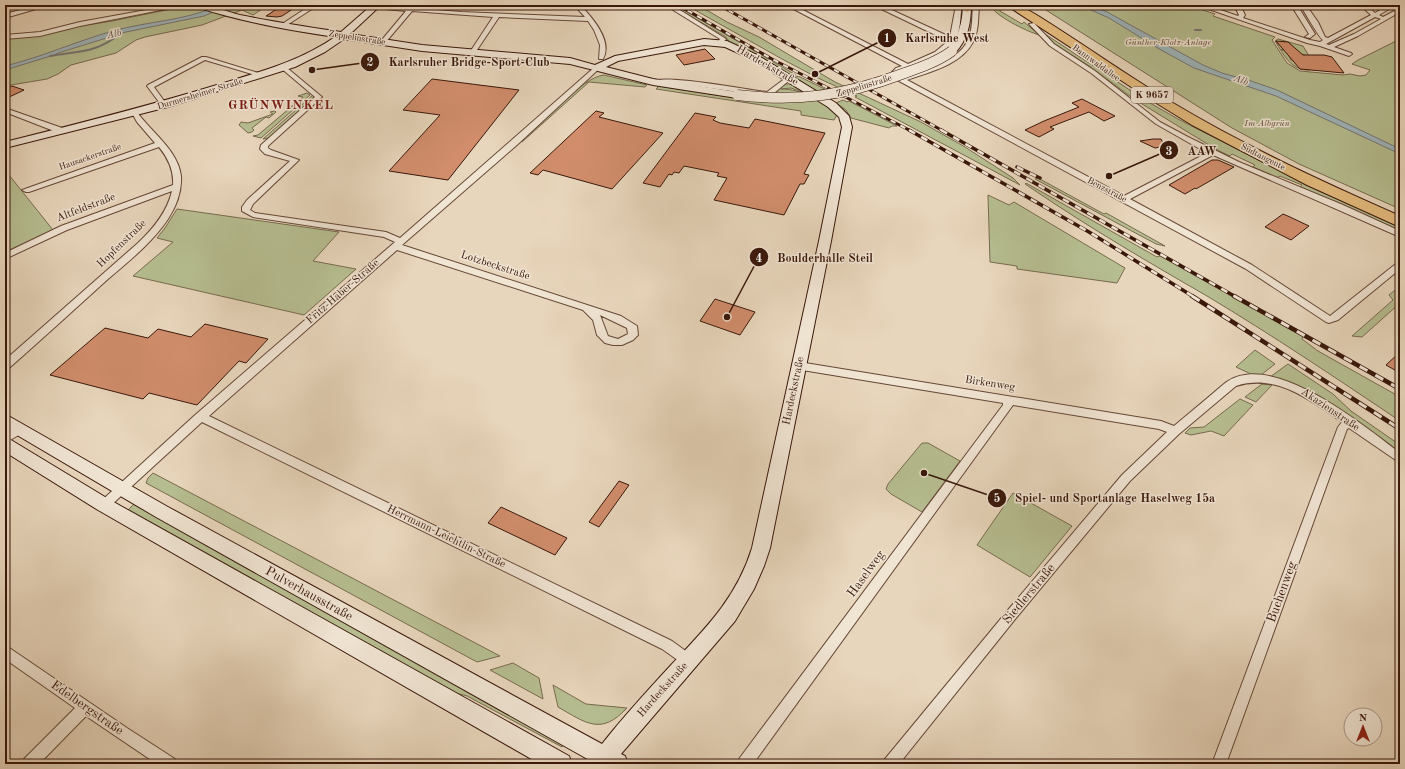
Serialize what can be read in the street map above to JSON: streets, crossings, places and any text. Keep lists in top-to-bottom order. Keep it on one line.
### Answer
{"streets":{"highway":["K 9657","Südtangente"],"street":["Zeppelinstraße","Bannwaldallee","Hardeckstraße","Durmersheimer Straße","Hausackerstraße","Benzstraße","Altfeldstraße","Hopfenstraße","Lotzbeckstraße","Fritz-Haber-Straße","Birkenweg","Akazienstraße","Herrmann-Leichtlin-Straße","Haselweg","Buchenweg","Pulverhausstraße","Siedlerstraße","Edelbergstraße"]},"crossings":[["Zeppelinstraße","Hardeckstraße"],["Zeppelinstraße","Durmersheimer Straße"],["Zeppelinstraße","Benzstraße"],["Zeppelinstraße","Fritz-Haber-Straße"],["Hardeckstraße","Fritz-Haber-Straße"],["Hardeckstraße","Birkenweg"],["Hardeckstraße","Herrmann-Leichtlin-Straße"],["Hardeckstraße","Pulverhausstraße"],["Durmersheimer Straße","Hopfenstraße"],["Durmersheimer Straße","Lotzbeckstraße"],["Hausackerstraße","Hopfenstraße"],["Altfeldstraße","Hopfenstraße"],["Lotzbeckstraße","Fritz-Haber-Straße"],["Fritz-Haber-Straße","Herrmann-Leichtlin-Straße"],["Fritz-Haber-Straße","Pulverhausstraße"],["Birkenweg","Akazienstraße"],["Birkenweg","Haselweg"],["Birkenweg","Siedlerstraße"],["Akazienstraße","Buchenweg"],["Akazienstraße","Siedlerstraße"]],"districts":["GRÜNWINKEL"],"water":["Alb"],"parks":["Günther-Klotz-Anlage","Im Albgrün"],"places":["Karlsruher Bridge-Sport-Club","Karlsruhe West","AAW","Boulderhalle Steil","Spiel- und Sportanlage Haselweg 15a"],"north":"top"}
